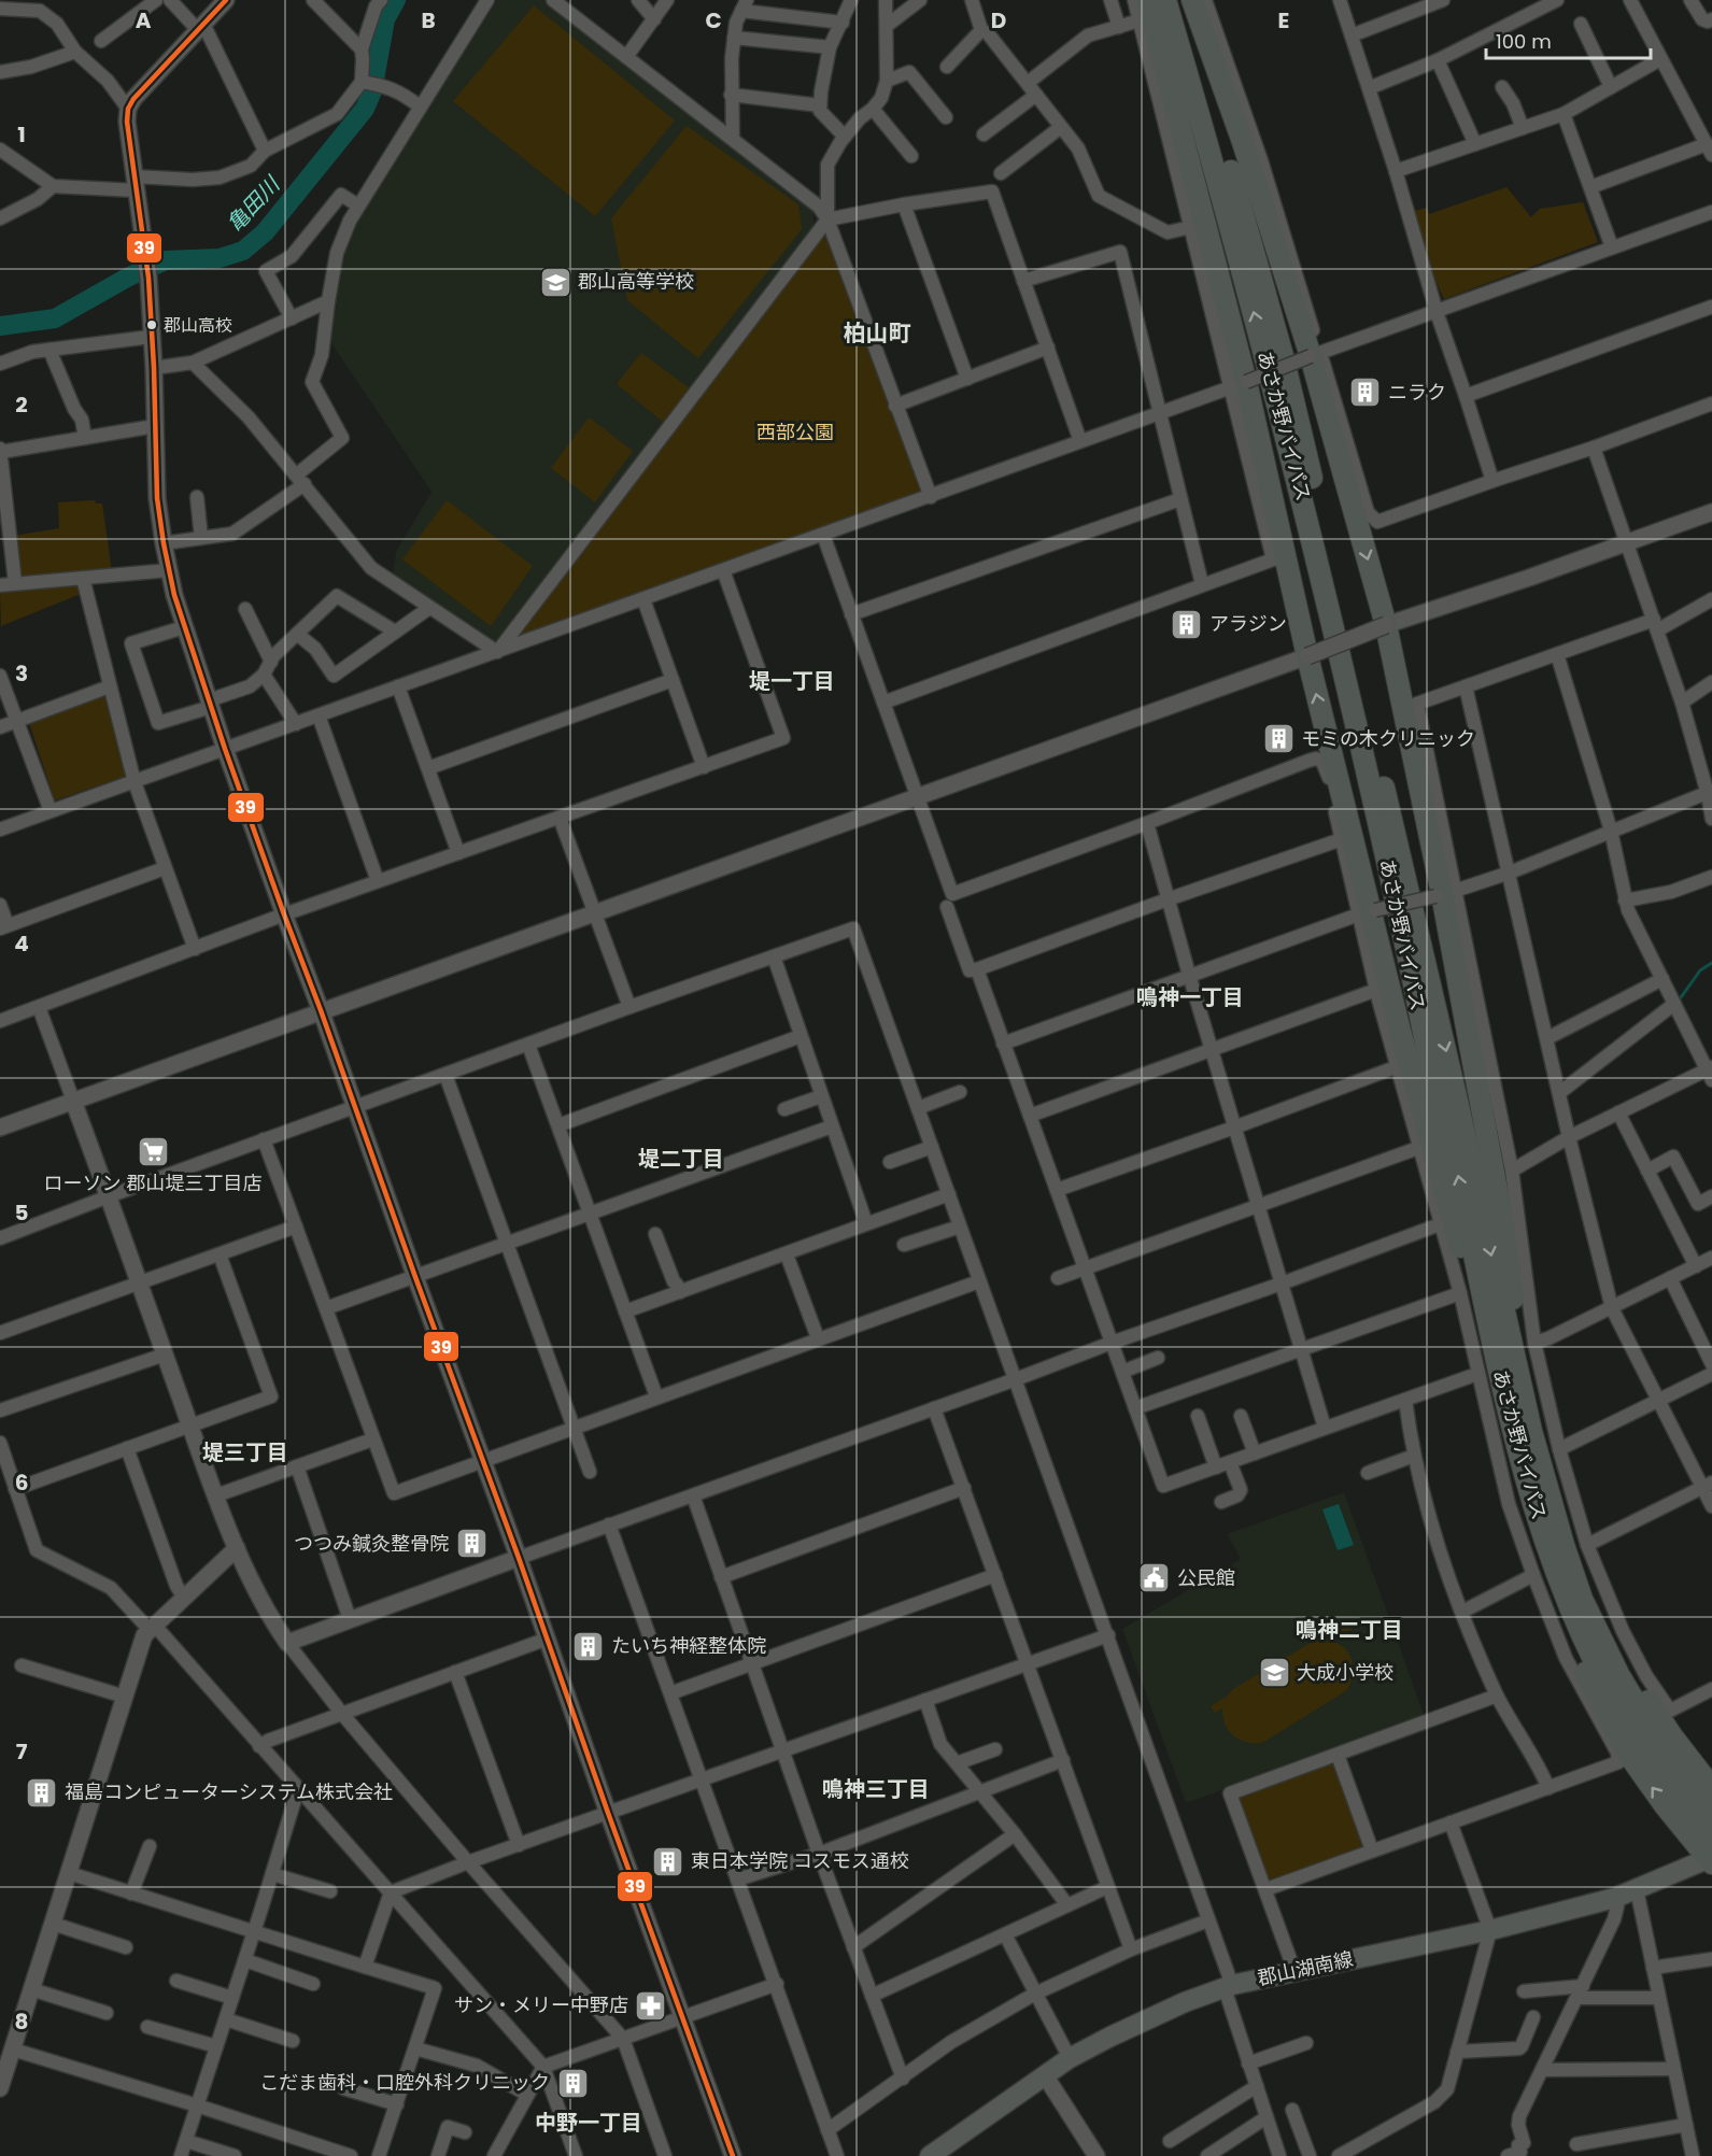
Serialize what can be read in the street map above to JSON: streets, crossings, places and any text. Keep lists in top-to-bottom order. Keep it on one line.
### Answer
{"streets":{"highway":["あさか野バイパス"],"main road":["郡山湖南線"]},"districts":["柏山町","堤一丁目","鳴神一丁目","堤二丁目","堤三丁目","鳴神二丁目","鳴神三丁目","中野一丁目"],"water":["亀田川"],"parks":["西部公園"],"places":{"school or university":["郡山高等学校","大成小学校"],"other":["郡山高校"],"building":["ニラク","アラジン","モミの木クリニック","つつみ鍼灸整骨院","たいち神経整体院","福島コンピューターシステム株式会社","東日本学院 コスモス通校","こだま歯科・口腔外科クリニック"],"supermarket":["ローソン 郡山堤三丁目店"],"public building":["公民館"],"pharmacy":["サン・メリー中野店"]},"lines":["transit line 39"],"scale_bar":"100 m","grid":{"columns":["A","B","C","D","E"],"rows":["1","2","3","4","5","6","7","8"]}}
